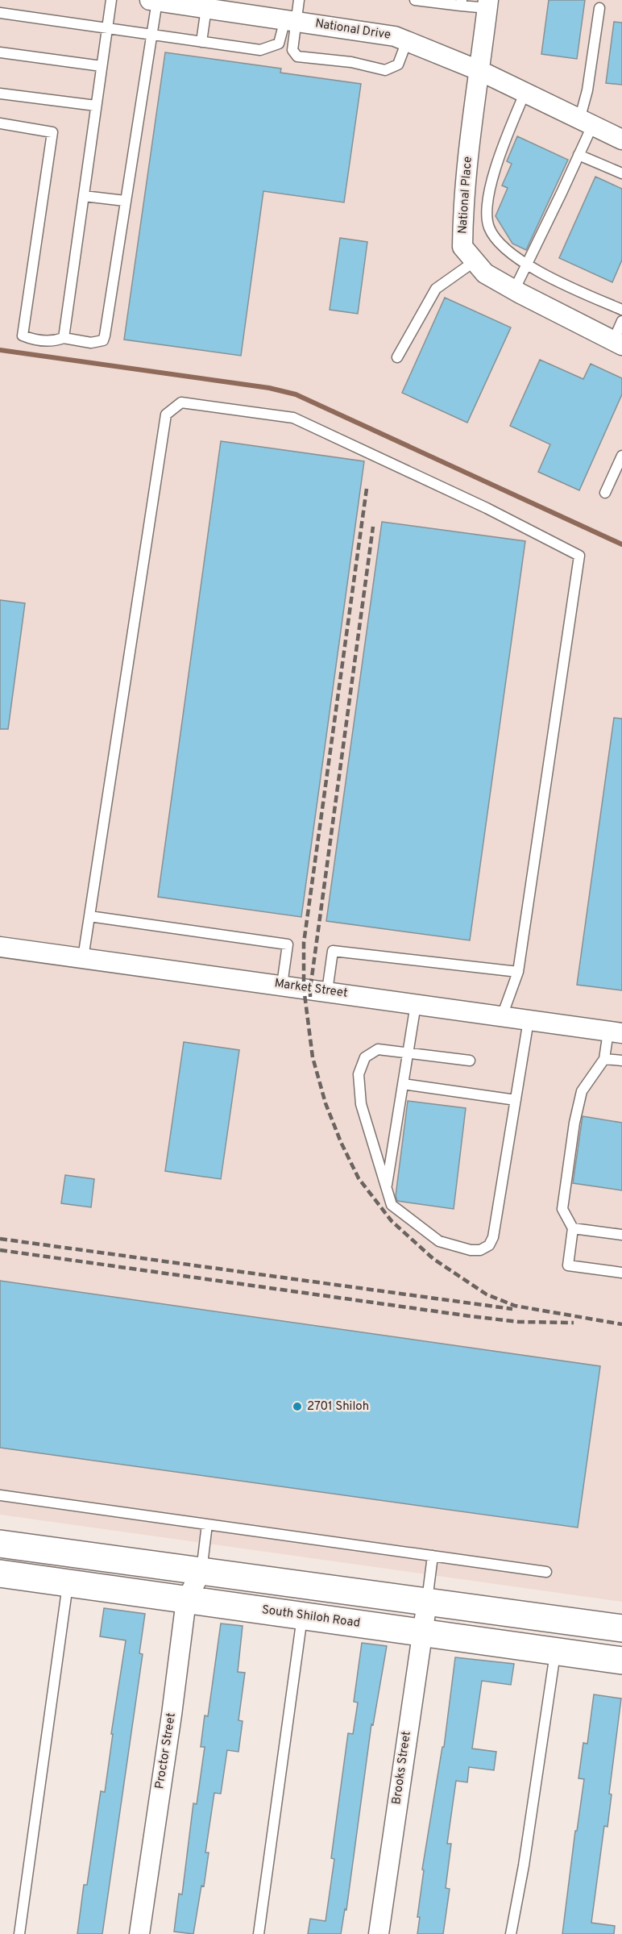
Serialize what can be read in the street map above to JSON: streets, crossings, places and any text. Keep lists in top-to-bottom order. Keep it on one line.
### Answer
{"streets":{"main road":["South Shiloh Road"],"street":["National Drive","National Place","Market Street","Proctor Street","Brooks Street"]},"crossings":[["National Drive","National Place"],["South Shiloh Road","Proctor Street"],["South Shiloh Road","Brooks Street"]],"places":["2701 Shiloh"]}
